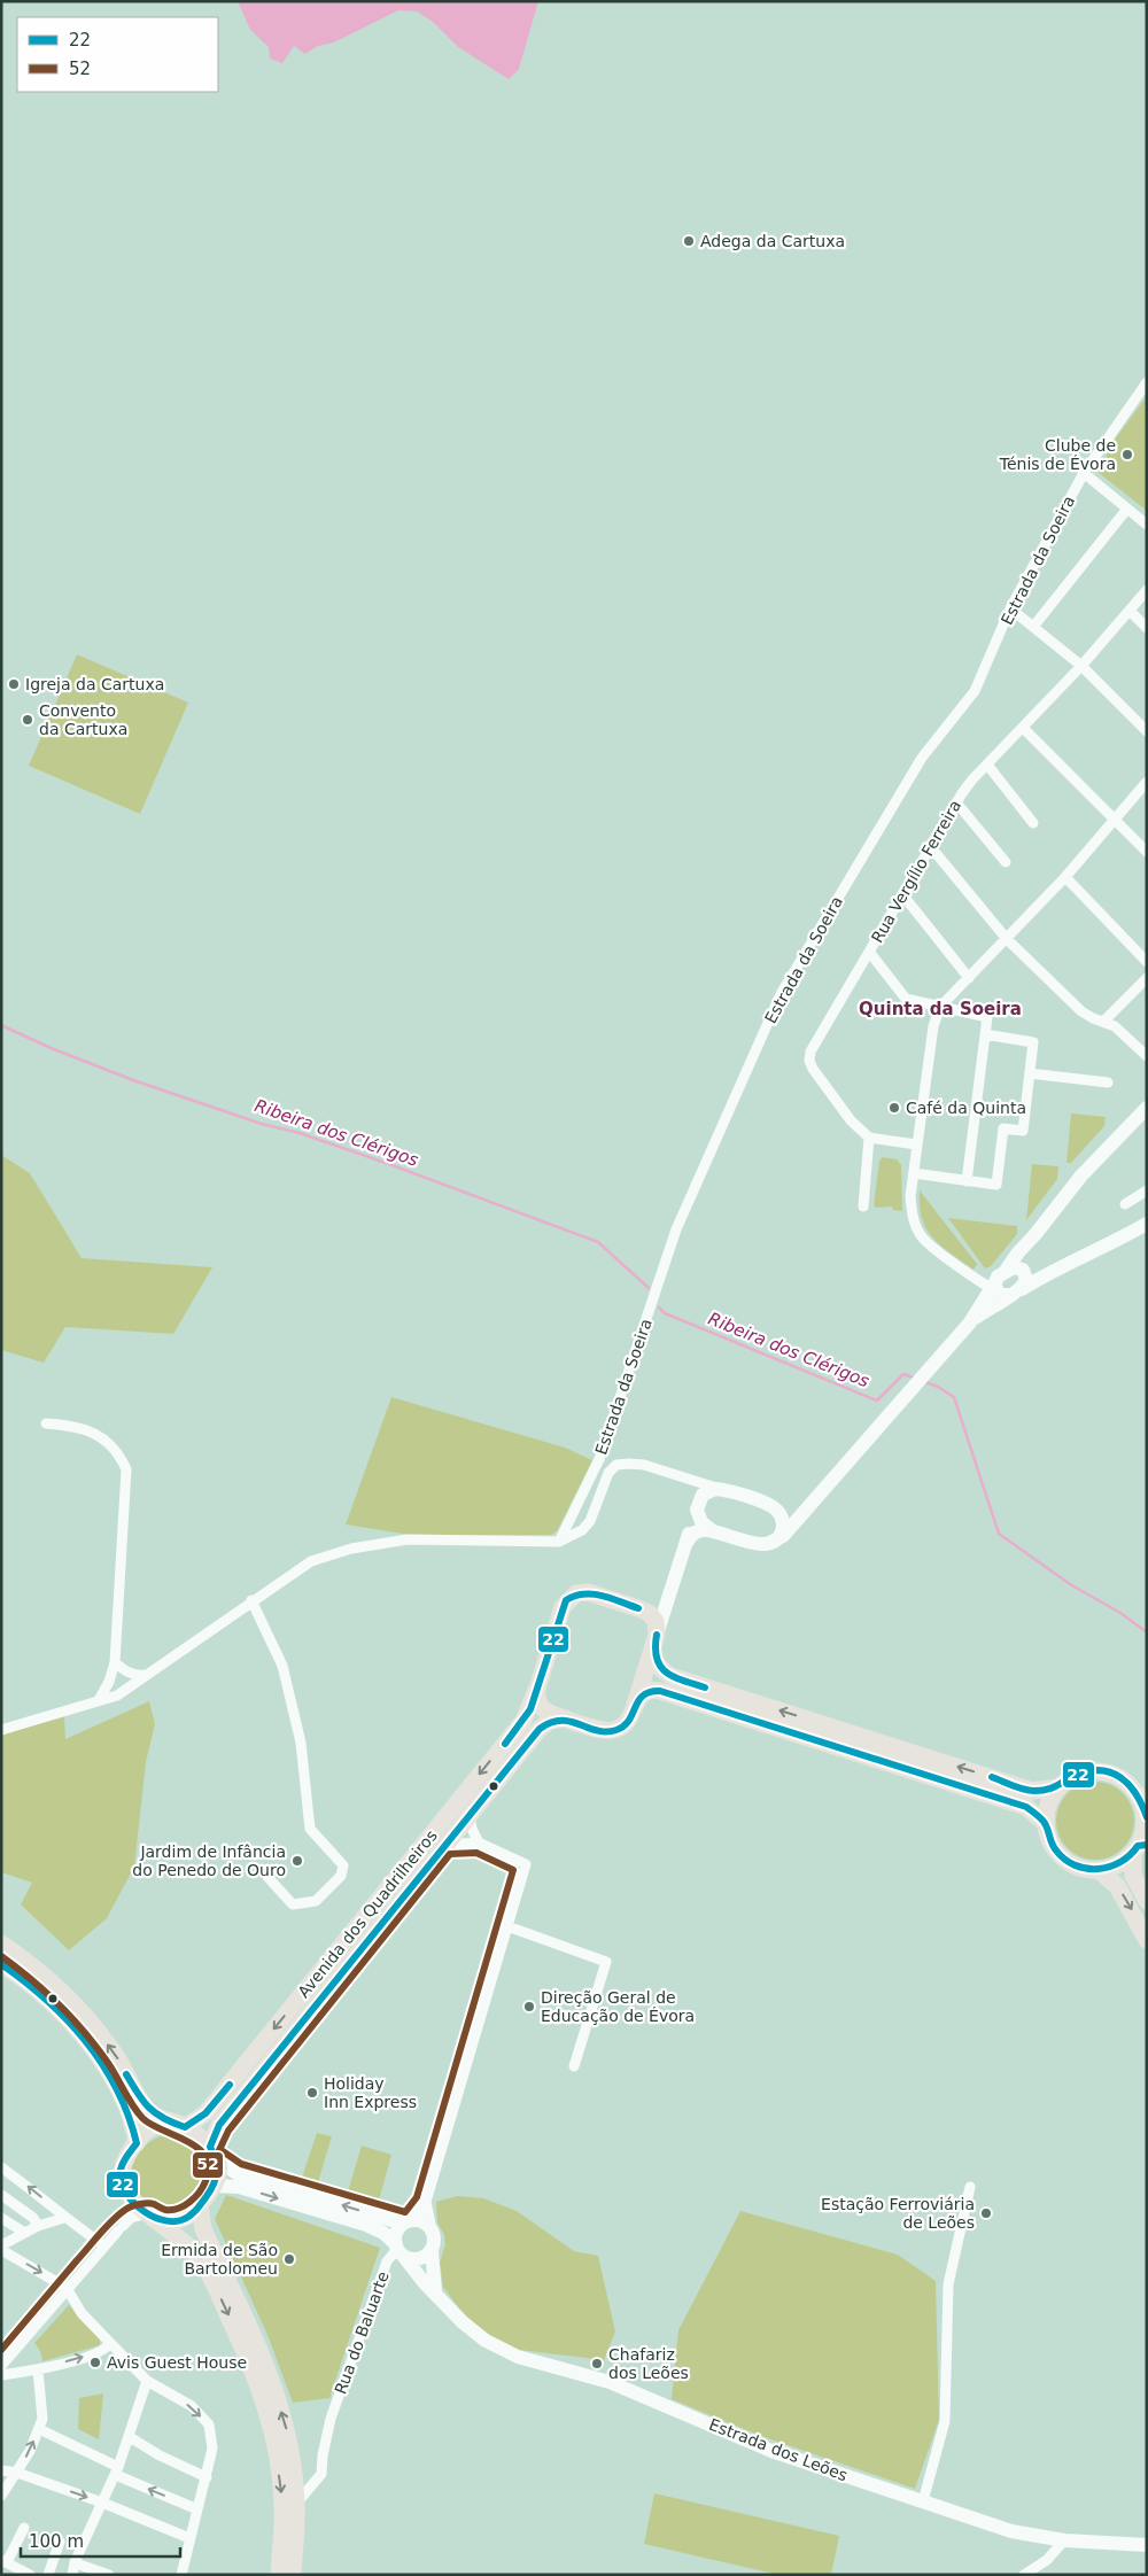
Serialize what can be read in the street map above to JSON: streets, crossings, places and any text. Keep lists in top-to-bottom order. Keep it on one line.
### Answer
{"streets":{"main road":["Avenida dos Quadrilheiros","Estrada dos Leões"],"street":["Estrada da Soeira","Rua Vergílio Ferreira","Rua do Baluarte"]},"crossings":[["Avenida dos Quadrilheiros","Estrada dos Leões"],["Rua do Baluarte","Estrada dos Leões"]],"districts":["Quinta da Soeira"],"water":["Ribeira dos Clérigos"],"places":["Adega da Cartuxa","Clube de Ténis de Évora","Igreja da Cartuxa","Convento da Cartuxa","Café da Quinta","Jardim de Infância do Penedo de Ouro","Direção Geral de Educação de Évora","Holiday Inn Express","Estação Ferroviária de Leões","Ermida de São Bartolomeu","Avis Guest House","Chafariz dos Leões"],"lines":["transit line 22","transit line 52"],"legend":["22","52"],"scale_bar":"100 m"}
